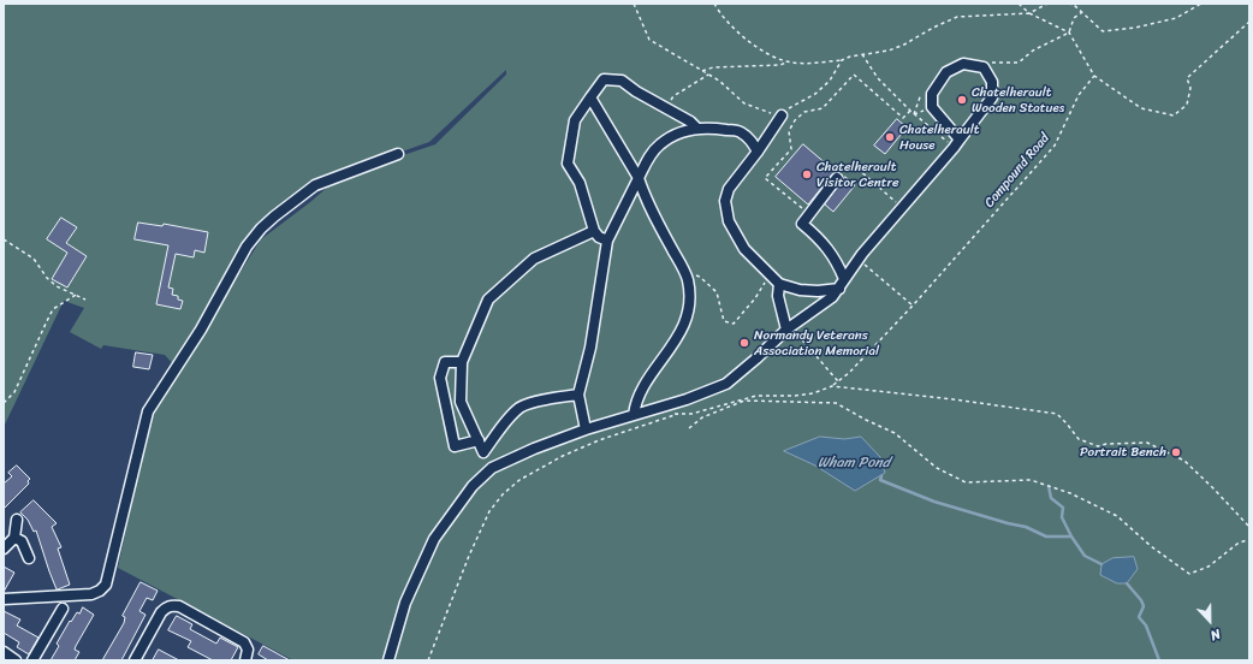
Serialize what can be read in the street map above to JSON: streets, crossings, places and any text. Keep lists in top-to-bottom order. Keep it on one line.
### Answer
{"streets":{"path":["Compound Road"]},"water":["Wham Pond"],"places":["Chatelherault Wooden Statues","Chatelherault House","Chatelherault Visitor Centre","Normandy Veterans Association Memorial","Portrait Bench"],"north":"bottom"}
